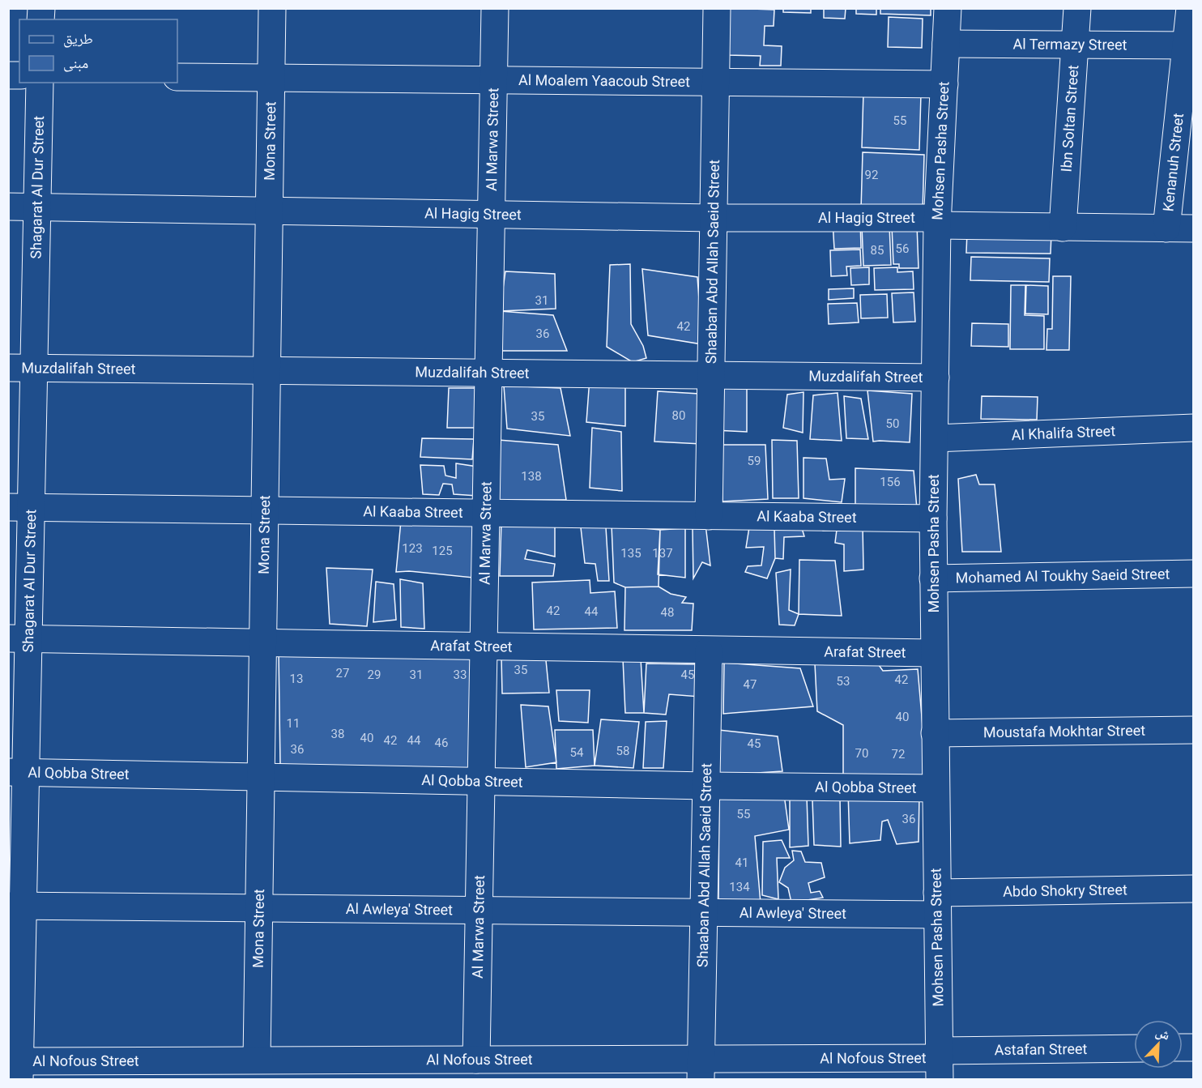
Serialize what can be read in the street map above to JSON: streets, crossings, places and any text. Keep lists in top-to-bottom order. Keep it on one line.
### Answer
{"streets":{"street":["Al Termazy Street","Al Moalem Yaacoub Street","Ibn Soltan Street","Mona Street","Al Marwa Street","Mohsen Pasha Street","Kenanuh Street","Shagarat Al Dur Street","Al Hagig Street","Shaaban Abd Allah Saeid Street","Muzdalifah Street","Al Khalifa Street","Al Kaaba Street","Mohamed Al Toukhy Saeid Street","Arafat Street","Moustafa Mokhtar Street","Al Qobba Street","Abdo Shokry Street","Al Awleya' Street","Astafan Street","Al Nofous Street"]},"crossings":[["Al Termazy Street","Ibn Soltan Street"],["Al Termazy Street","Mohsen Pasha Street"],["Al Termazy Street","Kenanuh Street"],["Al Moalem Yaacoub Street","Mona Street"],["Al Moalem Yaacoub Street","Al Marwa Street"],["Al Moalem Yaacoub Street","Mohsen Pasha Street"],["Al Moalem Yaacoub Street","Shaaban Abd Allah Saeid Street"],["Ibn Soltan Street","Al Hagig Street"],["Mona Street","Al Hagig Street"],["Mona Street","Muzdalifah Street"],["Mona Street","Al Kaaba Street"],["Mona Street","Arafat Street"],["Mona Street","Al Qobba Street"],["Mona Street","Al Awleya' Street"],["Mona Street","Al Nofous Street"],["Al Marwa Street","Al Hagig Street"],["Al Marwa Street","Muzdalifah Street"],["Al Marwa Street","Al Kaaba Street"],["Al Marwa Street","Arafat Street"],["Al Marwa Street","Al Qobba Street"],["Al Marwa Street","Al Awleya' Street"],["Al Marwa Street","Al Nofous Street"],["Mohsen Pasha Street","Al Hagig Street"],["Mohsen Pasha Street","Muzdalifah Street"],["Mohsen Pasha Street","Al Khalifa Street"],["Mohsen Pasha Street","Al Kaaba Street"],["Mohsen Pasha Street","Mohamed Al Toukhy Saeid Street"],["Mohsen Pasha Street","Arafat Street"],["Mohsen Pasha Street","Moustafa Mokhtar Street"],["Mohsen Pasha Street","Al Qobba Street"],["Mohsen Pasha Street","Abdo Shokry Street"],["Mohsen Pasha Street","Al Awleya' Street"],["Mohsen Pasha Street","Astafan Street"],["Mohsen Pasha Street","Al Nofous Street"],["Kenanuh Street","Al Hagig Street"],["Shagarat Al Dur Street","Al Hagig Street"],["Shagarat Al Dur Street","Muzdalifah Street"],["Shagarat Al Dur Street","Al Kaaba Street"],["Shagarat Al Dur Street","Arafat Street"],["Shagarat Al Dur Street","Al Qobba Street"],["Shagarat Al Dur Street","Al Awleya' Street"],["Shagarat Al Dur Street","Al Nofous Street"],["Al Hagig Street","Shaaban Abd Allah Saeid Street"],["Shaaban Abd Allah Saeid Street","Muzdalifah Street"],["Shaaban Abd Allah Saeid Street","Al Kaaba Street"],["Shaaban Abd Allah Saeid Street","Arafat Street"],["Shaaban Abd Allah Saeid Street","Al Qobba Street"],["Shaaban Abd Allah Saeid Street","Al Awleya' Street"],["Shaaban Abd Allah Saeid Street","Al Nofous Street"],["Abdo Shokry Street","Al Awleya' Street"],["Astafan Street","Al Nofous Street"]],"house_numbers":["55","92","56","85","31","42","36","80","35","50","59","138","156","123","125","135","137","42","44","48","35","27","29","31","33","45","13","42","53","47","40","11","38","40","42","44","46","45","36","58","54","70","72","55","36","41","134"],"legend":["طريق","مبنى"],"north":"top right"}
